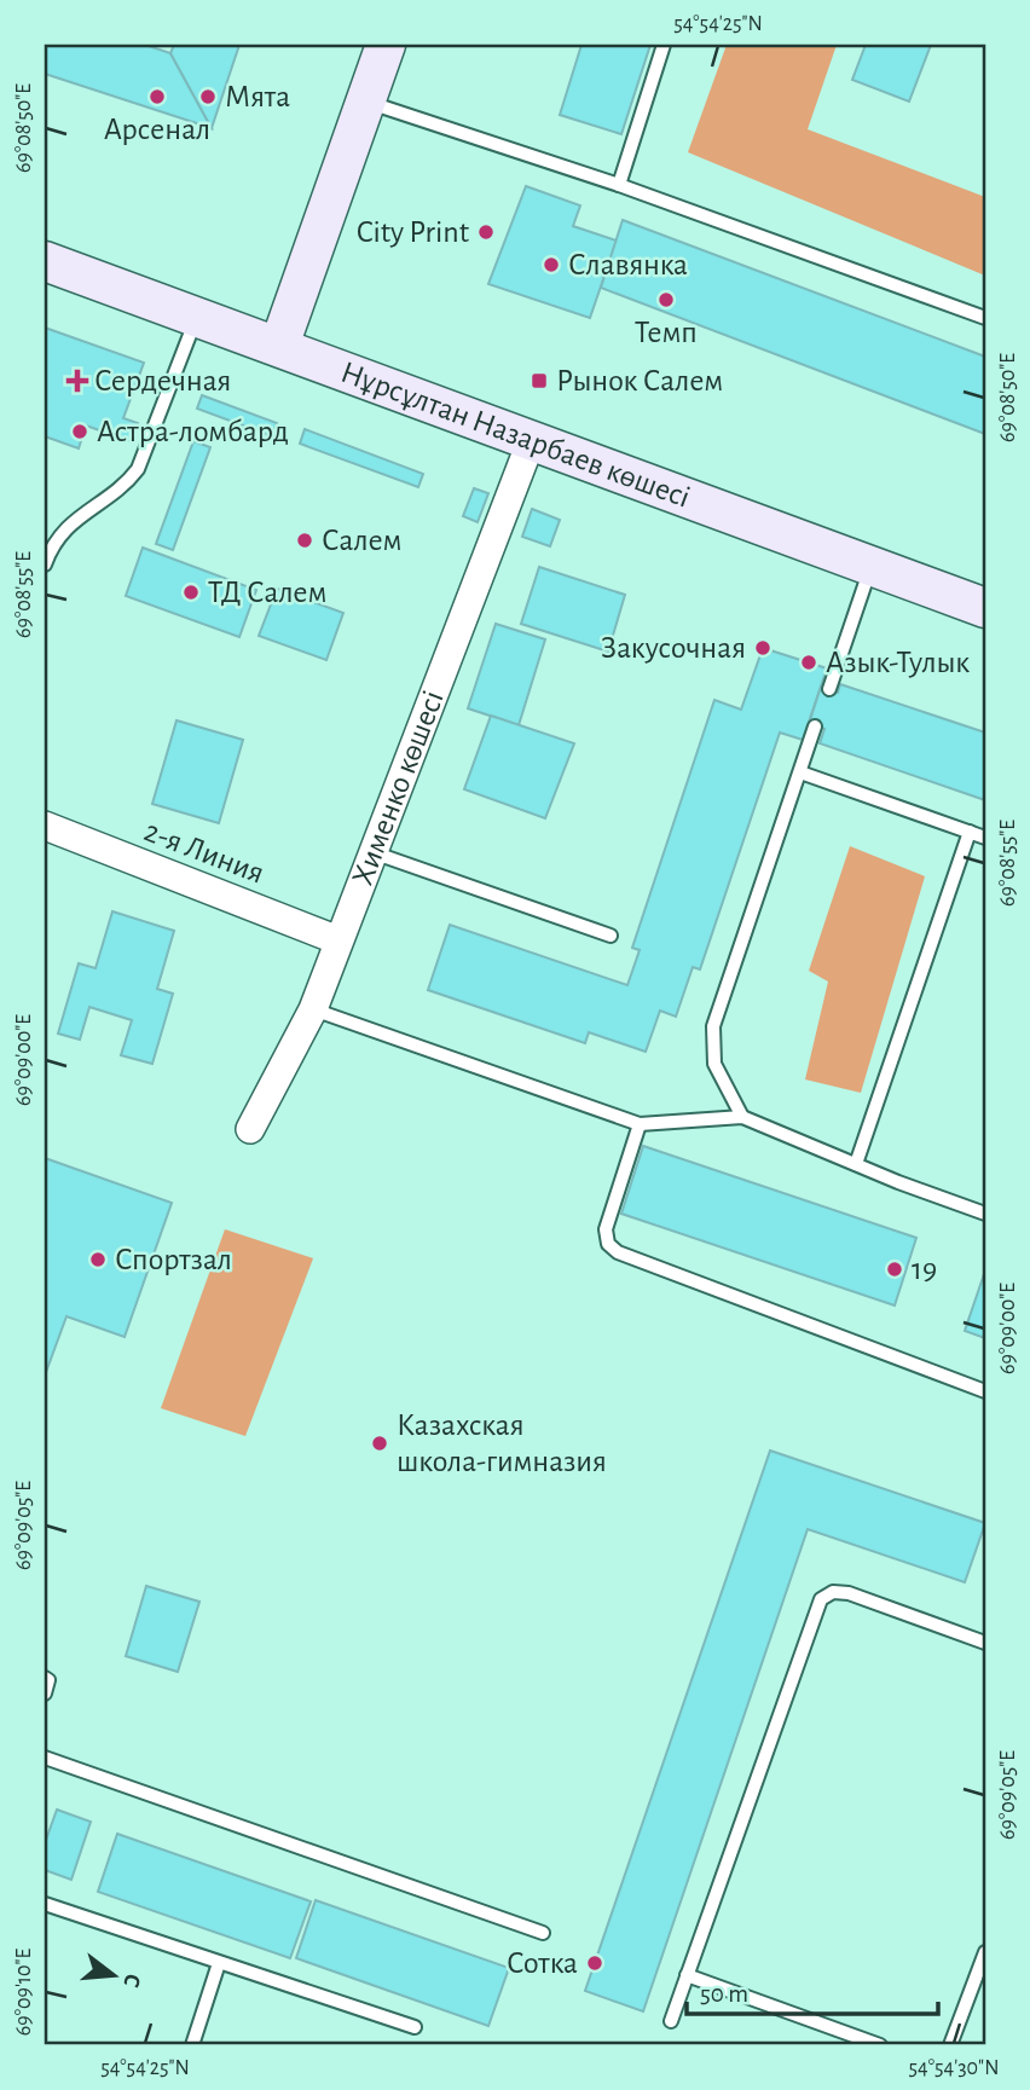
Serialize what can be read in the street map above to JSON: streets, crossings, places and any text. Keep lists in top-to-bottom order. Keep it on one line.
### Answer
{"streets":{"main road":["Нұрсұлтан Назарбаев көшесі"],"street":["Хименко көшесі","2-я Линия"]},"crossings":[["Нұрсұлтан Назарбаев көшесі","Хименко көшесі"],["Хименко көшесі","2-я Линия"]],"places":{"other":["Арсенал","Мята","City Print","Славянка","Темп","Астра-ломбард","Салем","ТД Салем","Закусочная","Азык-Тулык","Спортзал","19","Казахская школа-гимназия","Сотка"],"health":["Сердечная"],"transit":["Рынок Салем"]},"scale_bar":"50 m","north":"right","coordinates":["54°54'25\"N","69°08'50\"E","69°08'55\"E","69°09'00\"E","69°09'05\"E","69°09'10\"E","54°54'30\"N"]}
